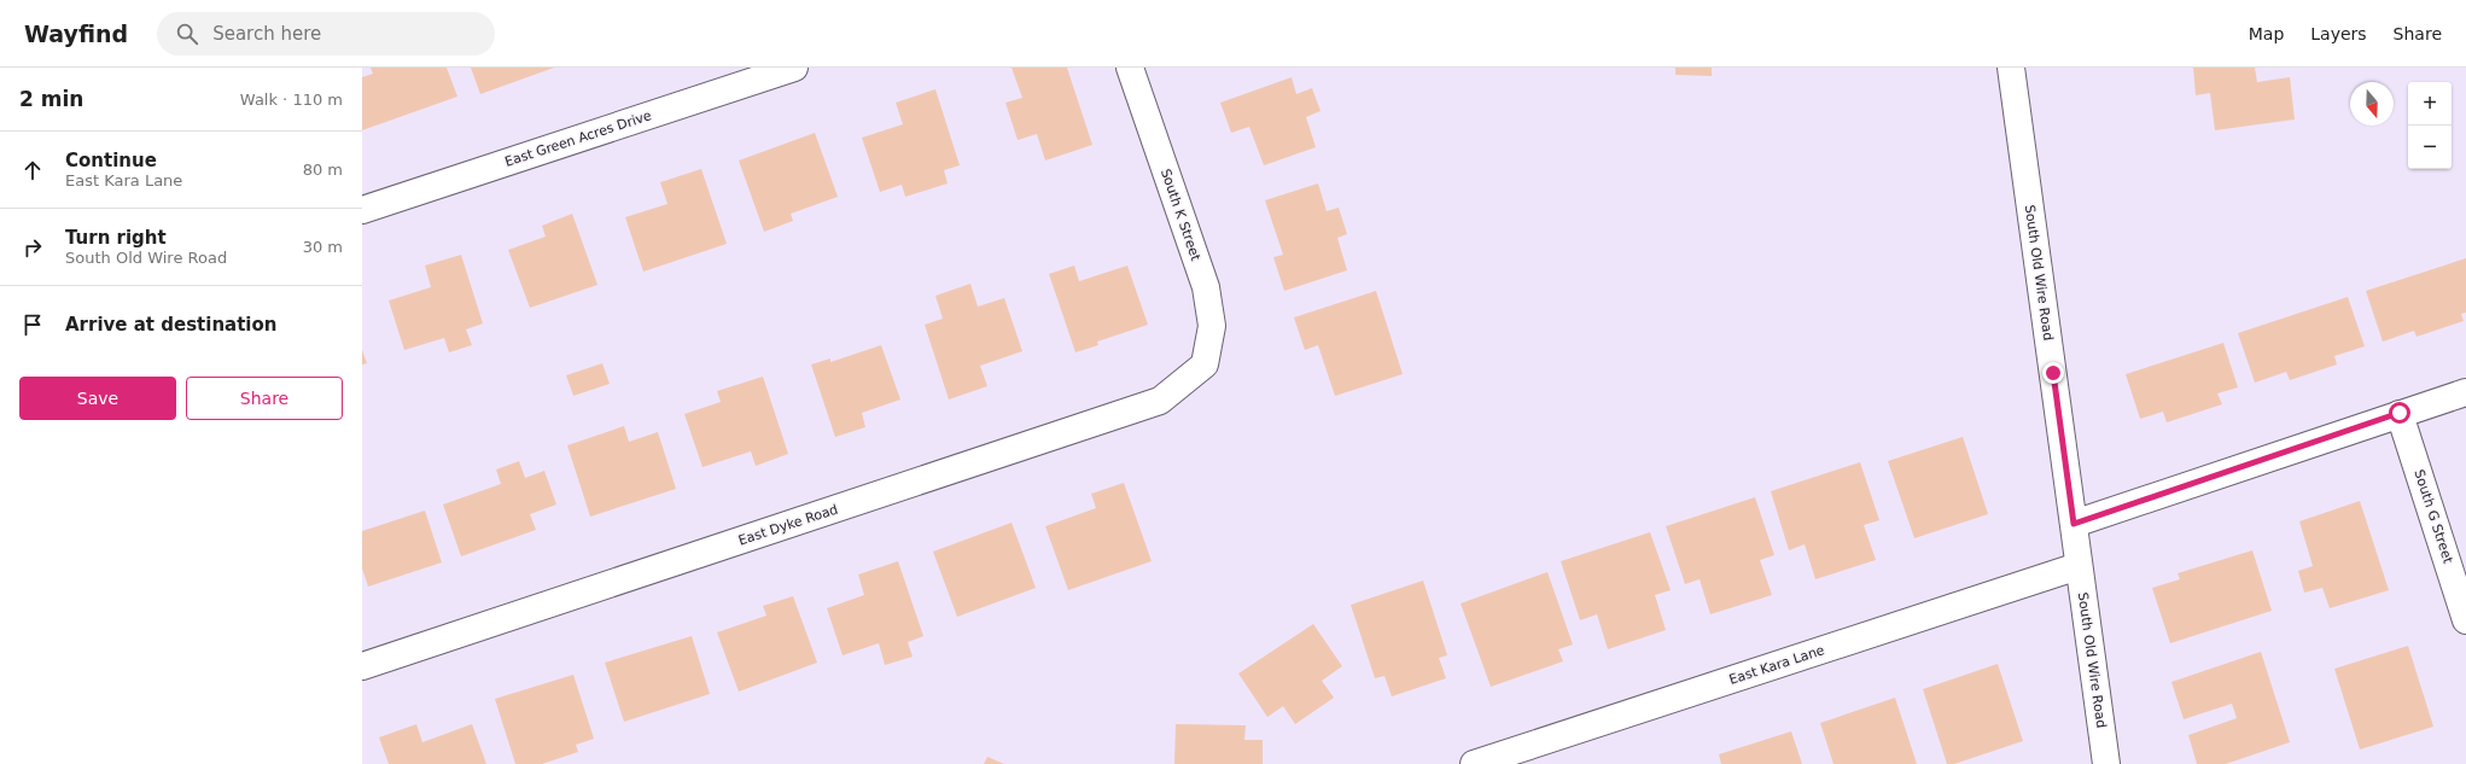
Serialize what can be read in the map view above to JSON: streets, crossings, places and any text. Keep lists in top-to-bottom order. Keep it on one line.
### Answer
{"streets":{"street":["East Green Acres Drive","South K Street","South Old Wire Road","South G Street","East Dyke Road","East Kara Lane"]},"crossings":[["South K Street","East Dyke Road"],["South Old Wire Road","East Kara Lane"]],"north":"bottom","page":{"header":"Wayfind","search":"Search here","nav":["Map","Layers","Share"],"heading":["2 min","Walk · 110 m"],"map_buttons":["+","−"],"list":[["Continue","East Kara Lane","80 m"],["Turn right","South Old Wire Road","30 m"],"Arrive at destination"],"buttons":["Save","Share"]}}
